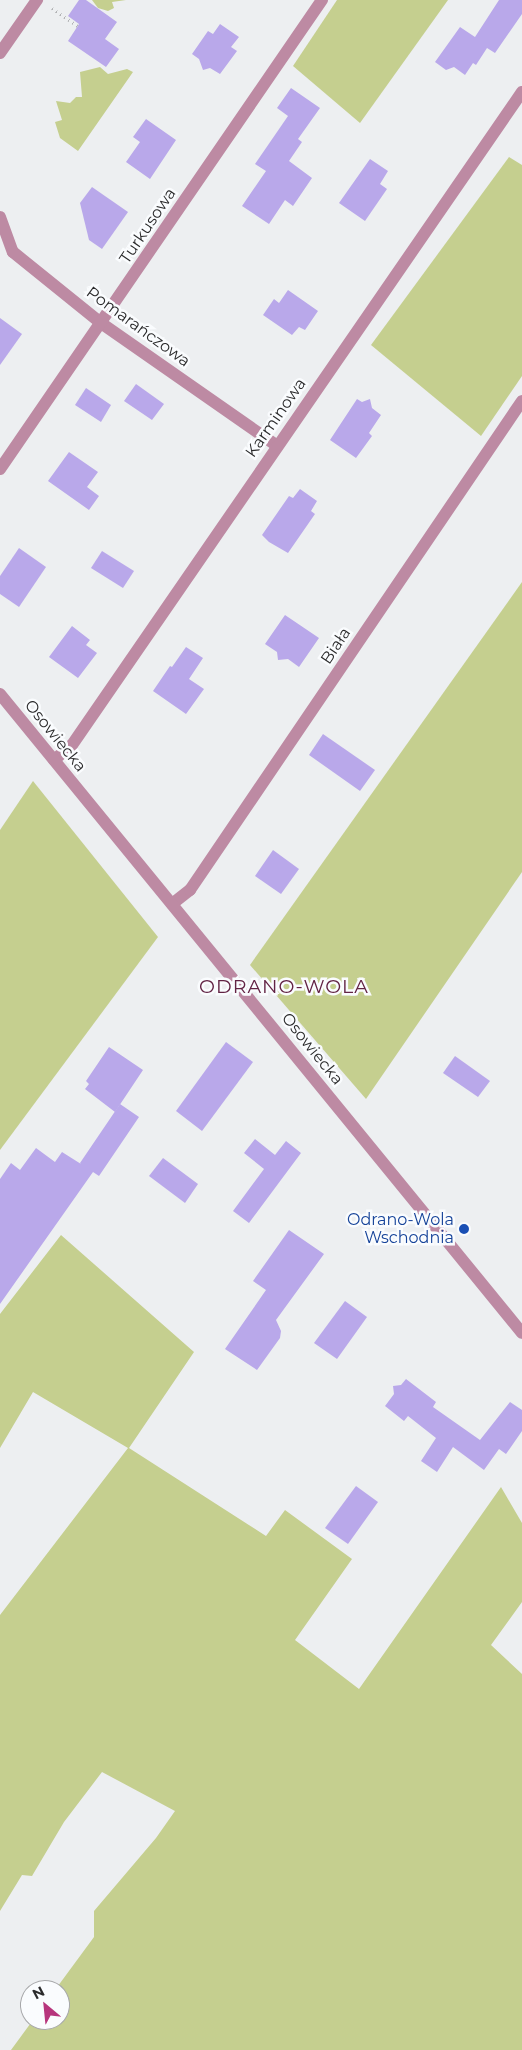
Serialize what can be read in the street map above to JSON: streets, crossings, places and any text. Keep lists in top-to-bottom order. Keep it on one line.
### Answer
{"streets":{"street":["Turkusowa","Pomarańczowa","Karminowa","Biała","Osowiecka"]},"crossings":[["Turkusowa","Pomarańczowa"],["Pomarańczowa","Karminowa"],["Karminowa","Osowiecka"],["Biała","Osowiecka"]],"districts":["ODRANO-WOLA"],"places":["Odrano-Wola Wschodnia"],"north":"top left"}
